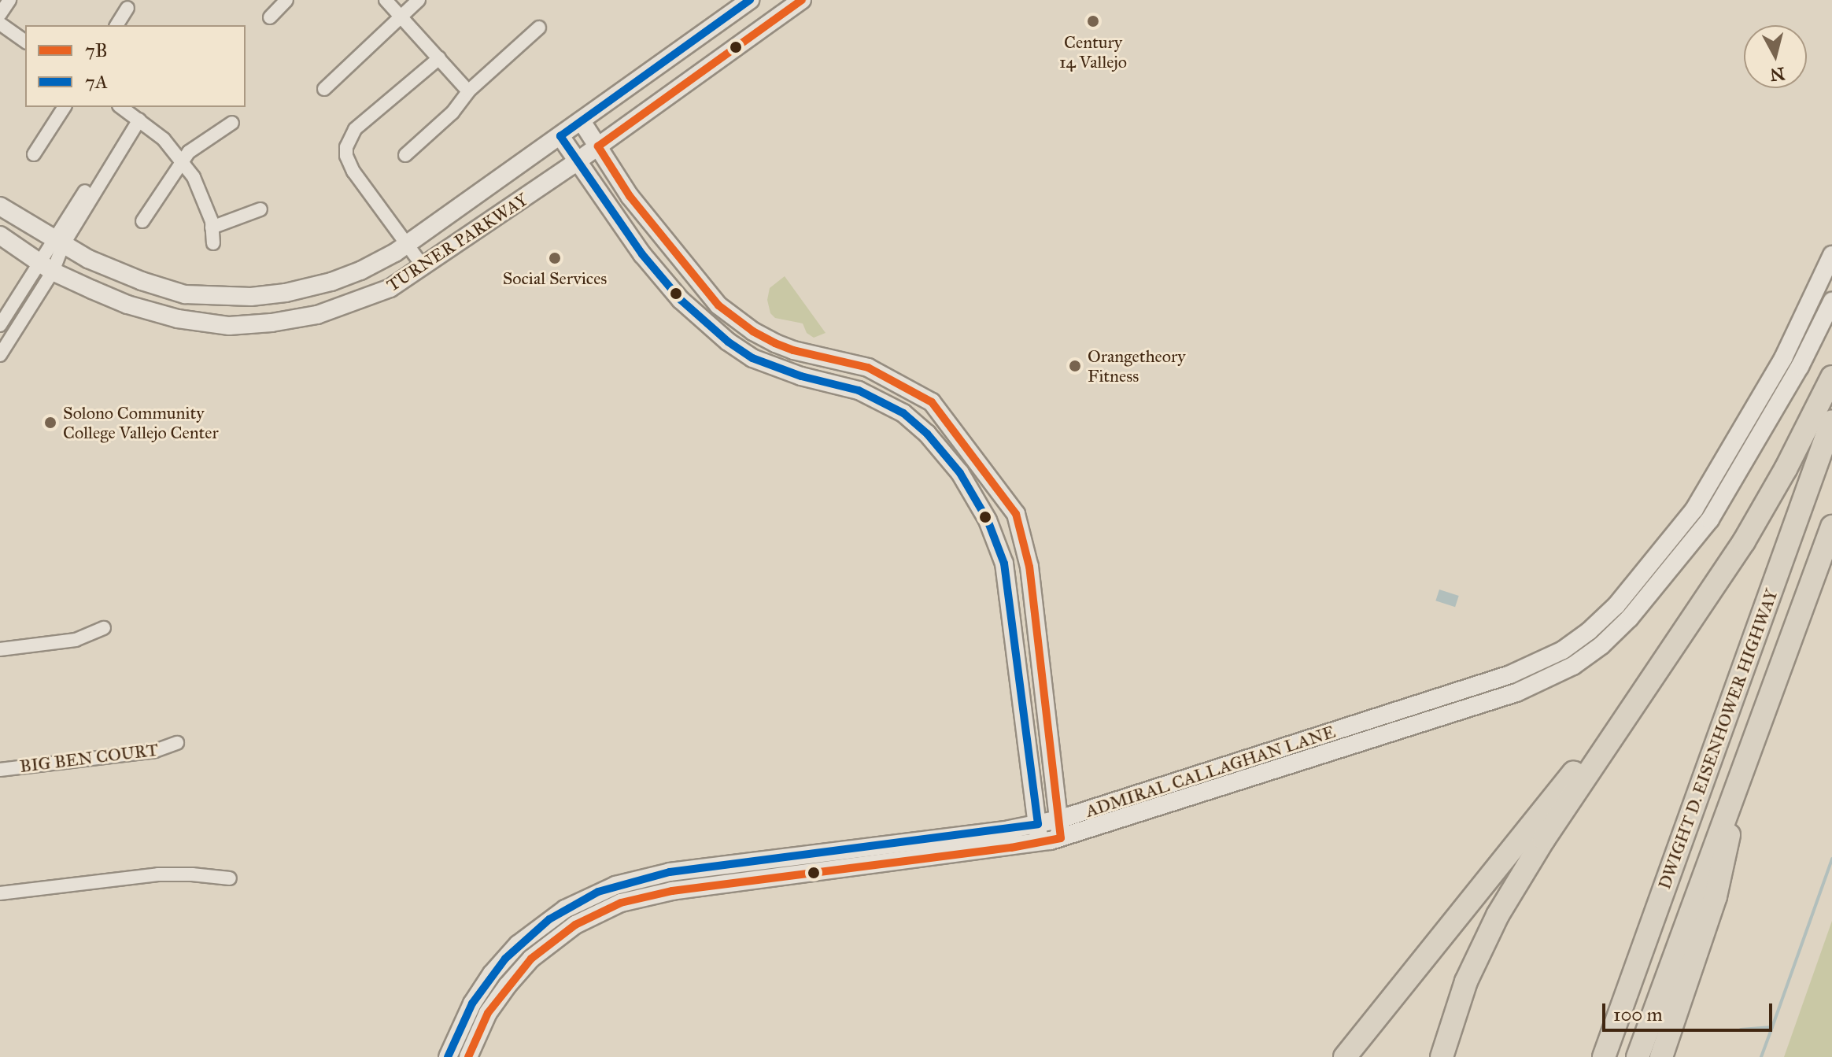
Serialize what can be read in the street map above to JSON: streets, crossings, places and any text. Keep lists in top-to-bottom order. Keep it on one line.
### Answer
{"streets":{"highway":["DWIGHT D. EISENHOWER HIGHWAY"],"street":["TURNER PARKWAY","BIG BEN COURT","ADMIRAL CALLAGHAN LANE"]},"places":["Century 14 Vallejo","Social Services","Orangetheory Fitness","Solono Community College Vallejo Center"],"lines":["transit line 7B","transit line 7A"],"legend":["7B","7A"],"scale_bar":"100 m","north":"bottom"}
